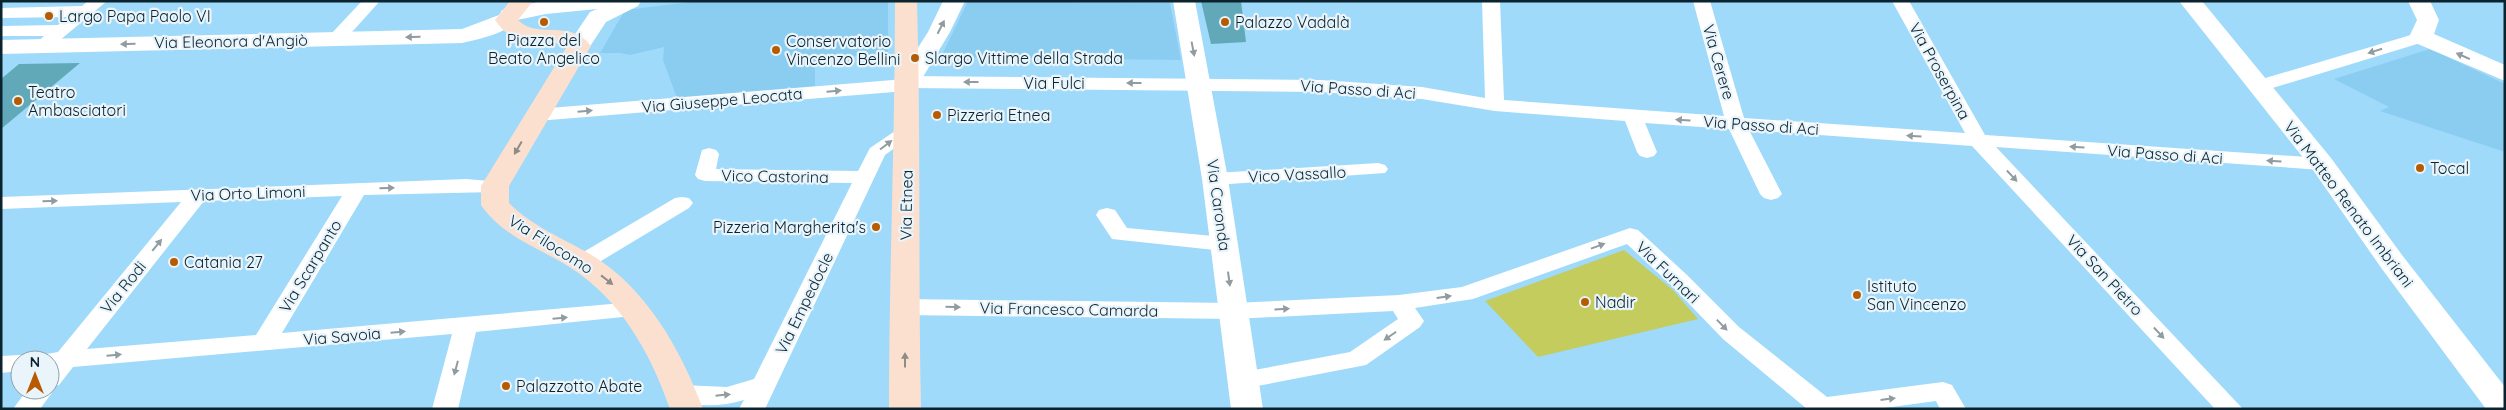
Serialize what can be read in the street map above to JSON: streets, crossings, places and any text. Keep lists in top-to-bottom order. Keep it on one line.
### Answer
{"streets":{"main road":["Via Eleonora d'Angiò","Via Matteo Renato Imbriani","Via Etnea","Via Caronda","Via Filocomo"],"street":["Via Cerere","Via Proserpina","Via Fulci","Via Passo di Aci","Via Giuseppe Leocata","Vico Vassallo","Vico Castorina","Via Orto Limoni","Via Scarpanto","Via Furnari","Via San Pietro","Via Rodi","Via Empedocle","Via Francesco Camarda","Via Savoia"]},"crossings":[["Via Cerere","Via Passo di Aci"],["Via Proserpina","Via Passo di Aci"],["Via Proserpina","Via San Pietro"],["Via Fulci","Via Passo di Aci"],["Via Fulci","Via Giuseppe Leocata"],["Via Fulci","Via Etnea"],["Via Fulci","Via Caronda"],["Via Passo di Aci","Via Matteo Renato Imbriani"],["Via Passo di Aci","Via Caronda"],["Via Passo di Aci","Via San Pietro"],["Via Giuseppe Leocata","Via Etnea"],["Vico Vassallo","Via Caronda"],["Vico Castorina","Via Empedocle"],["Via Orto Limoni","Via Filocomo"],["Via Orto Limoni","Via Scarpanto"],["Via Orto Limoni","Via Rodi"],["Via Etnea","Via Empedocle"],["Via Etnea","Via Francesco Camarda"],["Via Caronda","Via Furnari"],["Via Caronda","Via Francesco Camarda"],["Via Filocomo","Via Savoia"],["Via Scarpanto","Via Savoia"],["Via Furnari","Via Francesco Camarda"]],"one_way":["Via Eleonora d'Angiò","Via Passo di Aci","Via Orto Limoni","Via Caronda","Via Furnari","Via San Pietro","Via Rodi","Via Savoia"],"places":["Largo Papa Paolo VI","Piazza del Beato Angelico","Palazzo Vadalà","Conservatorio Vincenzo Bellini","Slargo Vittime della Strada","Teatro Ambasciatori","Pizzeria Etnea","Tocal","Pizzeria Margherita's","Catania 27","Istituto San Vincenzo","Nadir","Palazzotto Abate"],"north":"top"}
